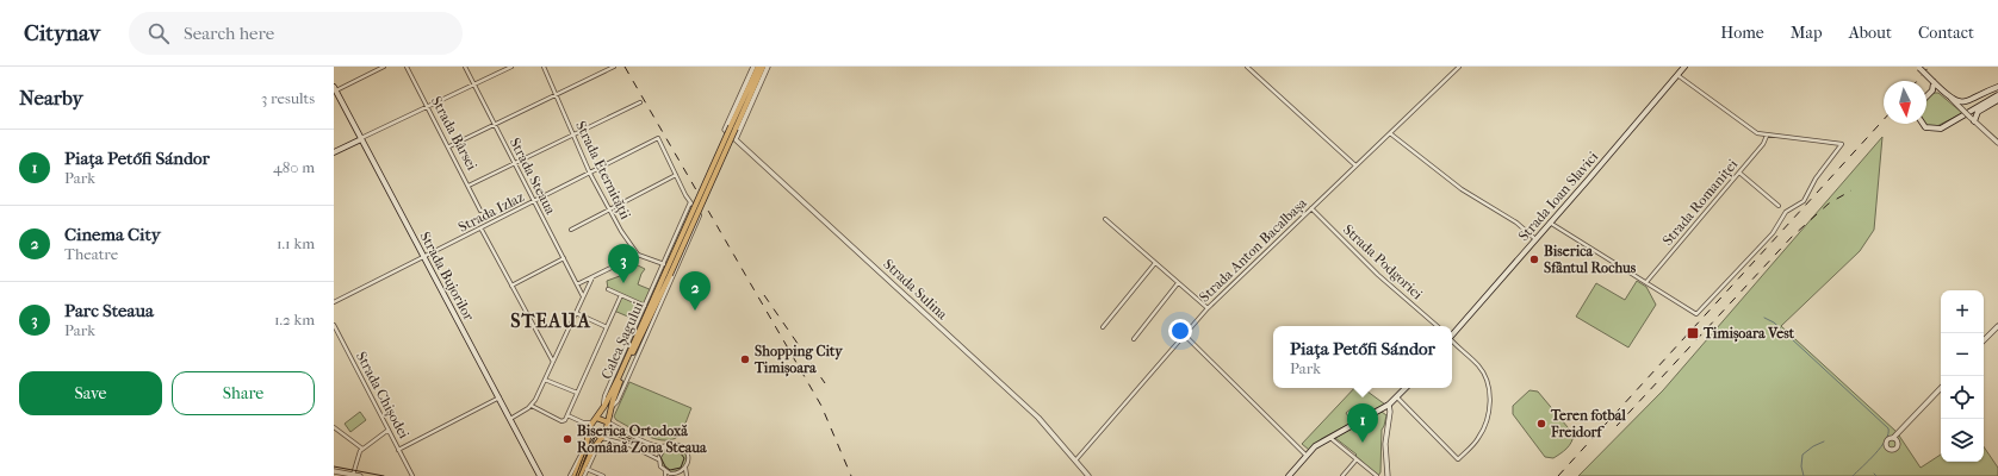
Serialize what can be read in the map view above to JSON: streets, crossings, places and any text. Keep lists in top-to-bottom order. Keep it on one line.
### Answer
{"streets":{"main road":["Strada Ioan Slavici","Strada Bujorilor","Calea Șagului"],"street":["Strada Bârsei","Strada Eternității","Strada Steaua","Strada Romaniței","Strada Izlaz","Strada Anton Bacalbașa","Strada Podgoriei","Strada Sulina","Strada Chișodei"]},"crossings":[["Strada Eternității","Strada Izlaz"],["Strada Steaua","Strada Izlaz"],["Strada Izlaz","Strada Bujorilor"],["Strada Anton Bacalbașa","Strada Podgoriei"],["Strada Anton Bacalbașa","Strada Sulina"]],"districts":["STEAUA"],"places":{"other":["Biserica Sfântul Rochus","Shopping City Timișoara","Teren fotbal Freidorf","Biserica Ortodoxă Română Zona Steaua"],"transit":["Timișoara Vest"]},"north":"bottom","page":{"header":"Citynav","search":"Search here","nav":["Home","Map","About","Contact"],"heading":["Nearby","3 results"],"list":[{"mark":"1","name":"Piața Petőfi Sándor","note":"Park","value":"480 m"},{"mark":"2","name":"Cinema City","note":"Theatre","value":"1.1 km"},{"mark":"3","name":"Parc Steaua","note":"Park","value":"1.2 km"}],"pins":["3","2","1"],"map_buttons":["+","−"],"popup":["Piața Petőfi Sándor","Park"],"buttons":["Save","Share"]}}
